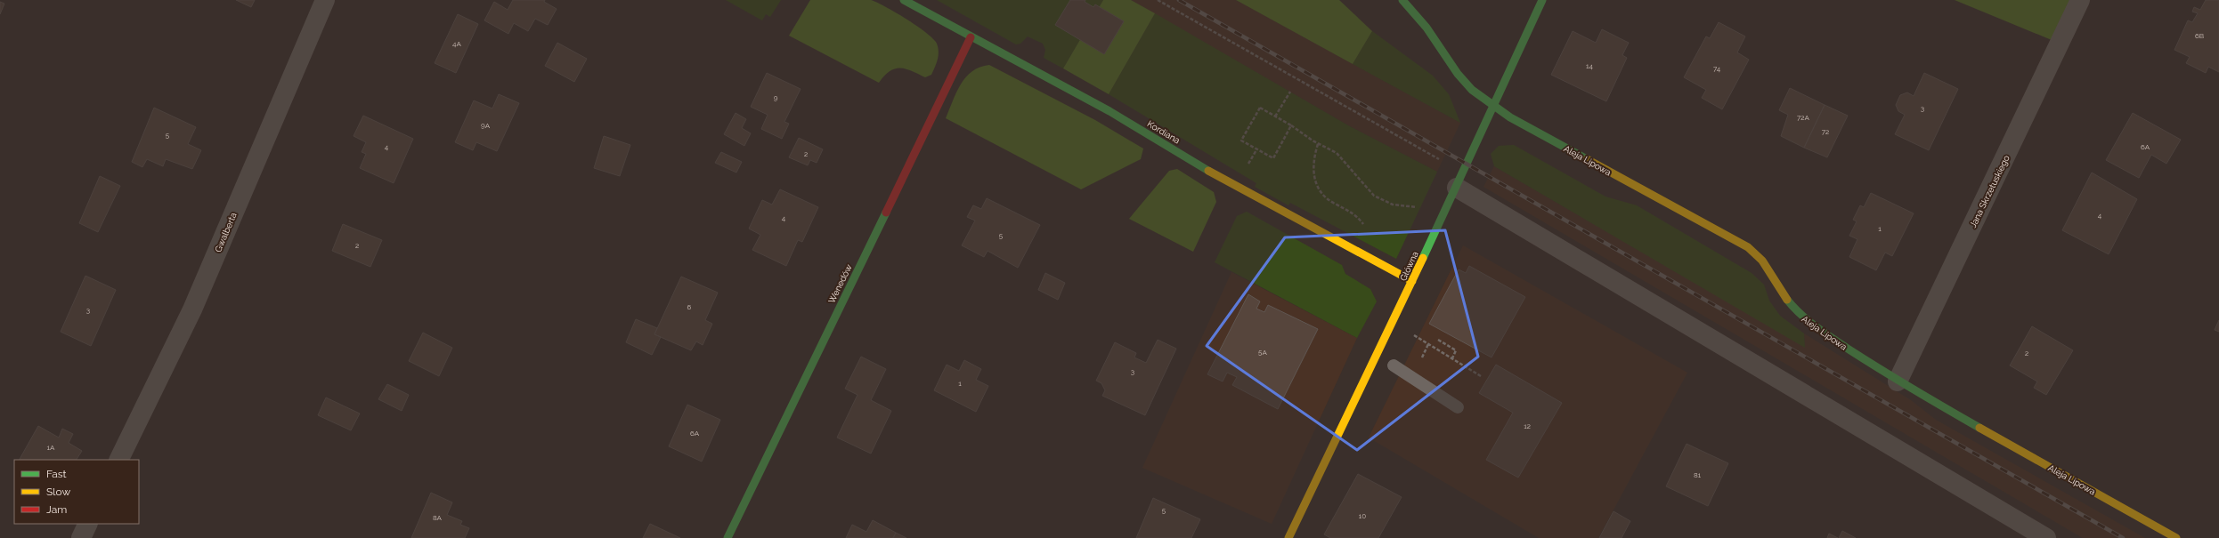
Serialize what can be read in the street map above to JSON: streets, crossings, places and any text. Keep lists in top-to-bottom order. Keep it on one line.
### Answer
{"streets":{"street":["Kordiana","Aleja Lipowa","Jana Skrzetuskiego","Gwalberta","Główna","Wenedów"]},"crossings":[["Kordiana","Główna"],["Kordiana","Wenedów"],["Aleja Lipowa","Jana Skrzetuskiego"],["Aleja Lipowa","Główna"]],"house_numbers":["6B","4A","14","74","9","3","72A","9A","72","5","4","6A","2","4","4","1","5","2","6","3","5A","2","3","1","12","6A","1A","81","5","10","8A"],"legend":["Fast","Slow","Jam"]}
